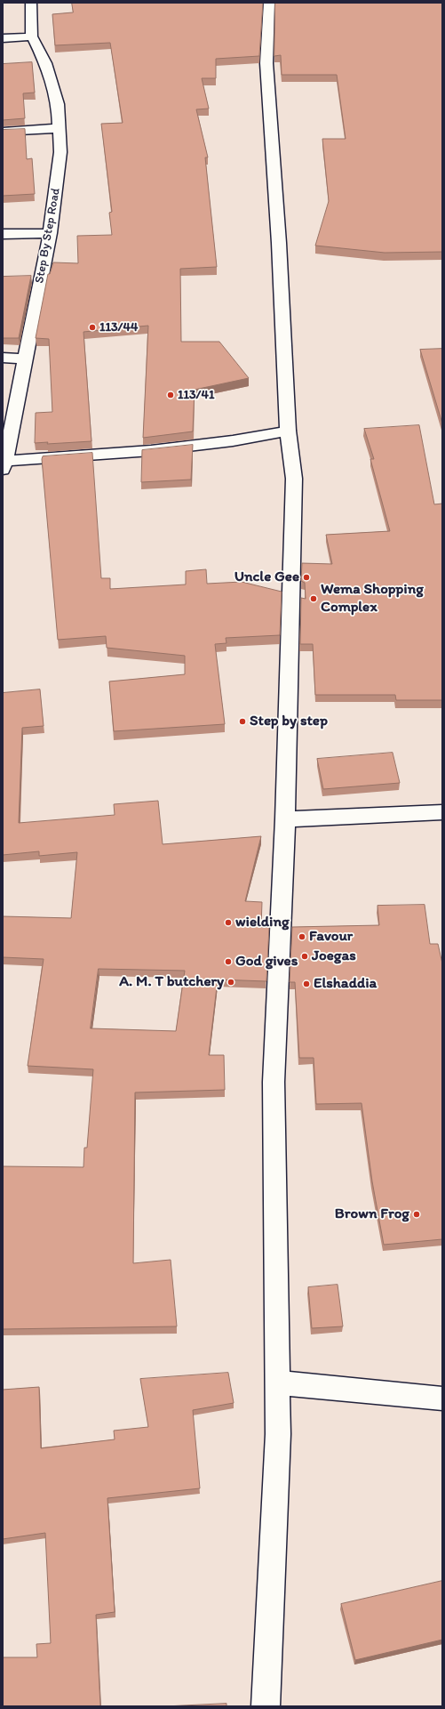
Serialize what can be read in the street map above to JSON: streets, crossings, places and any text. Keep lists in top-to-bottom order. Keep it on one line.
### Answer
{"streets":{"street":["Step By Step Road"]},"places":["113/44","113/41","Uncle Gee","Wema Shopping Complex","Step by step","wielding","Favour","Joegas","God gives","A. M. T butchery","Elshaddia","Brown Frog"]}
